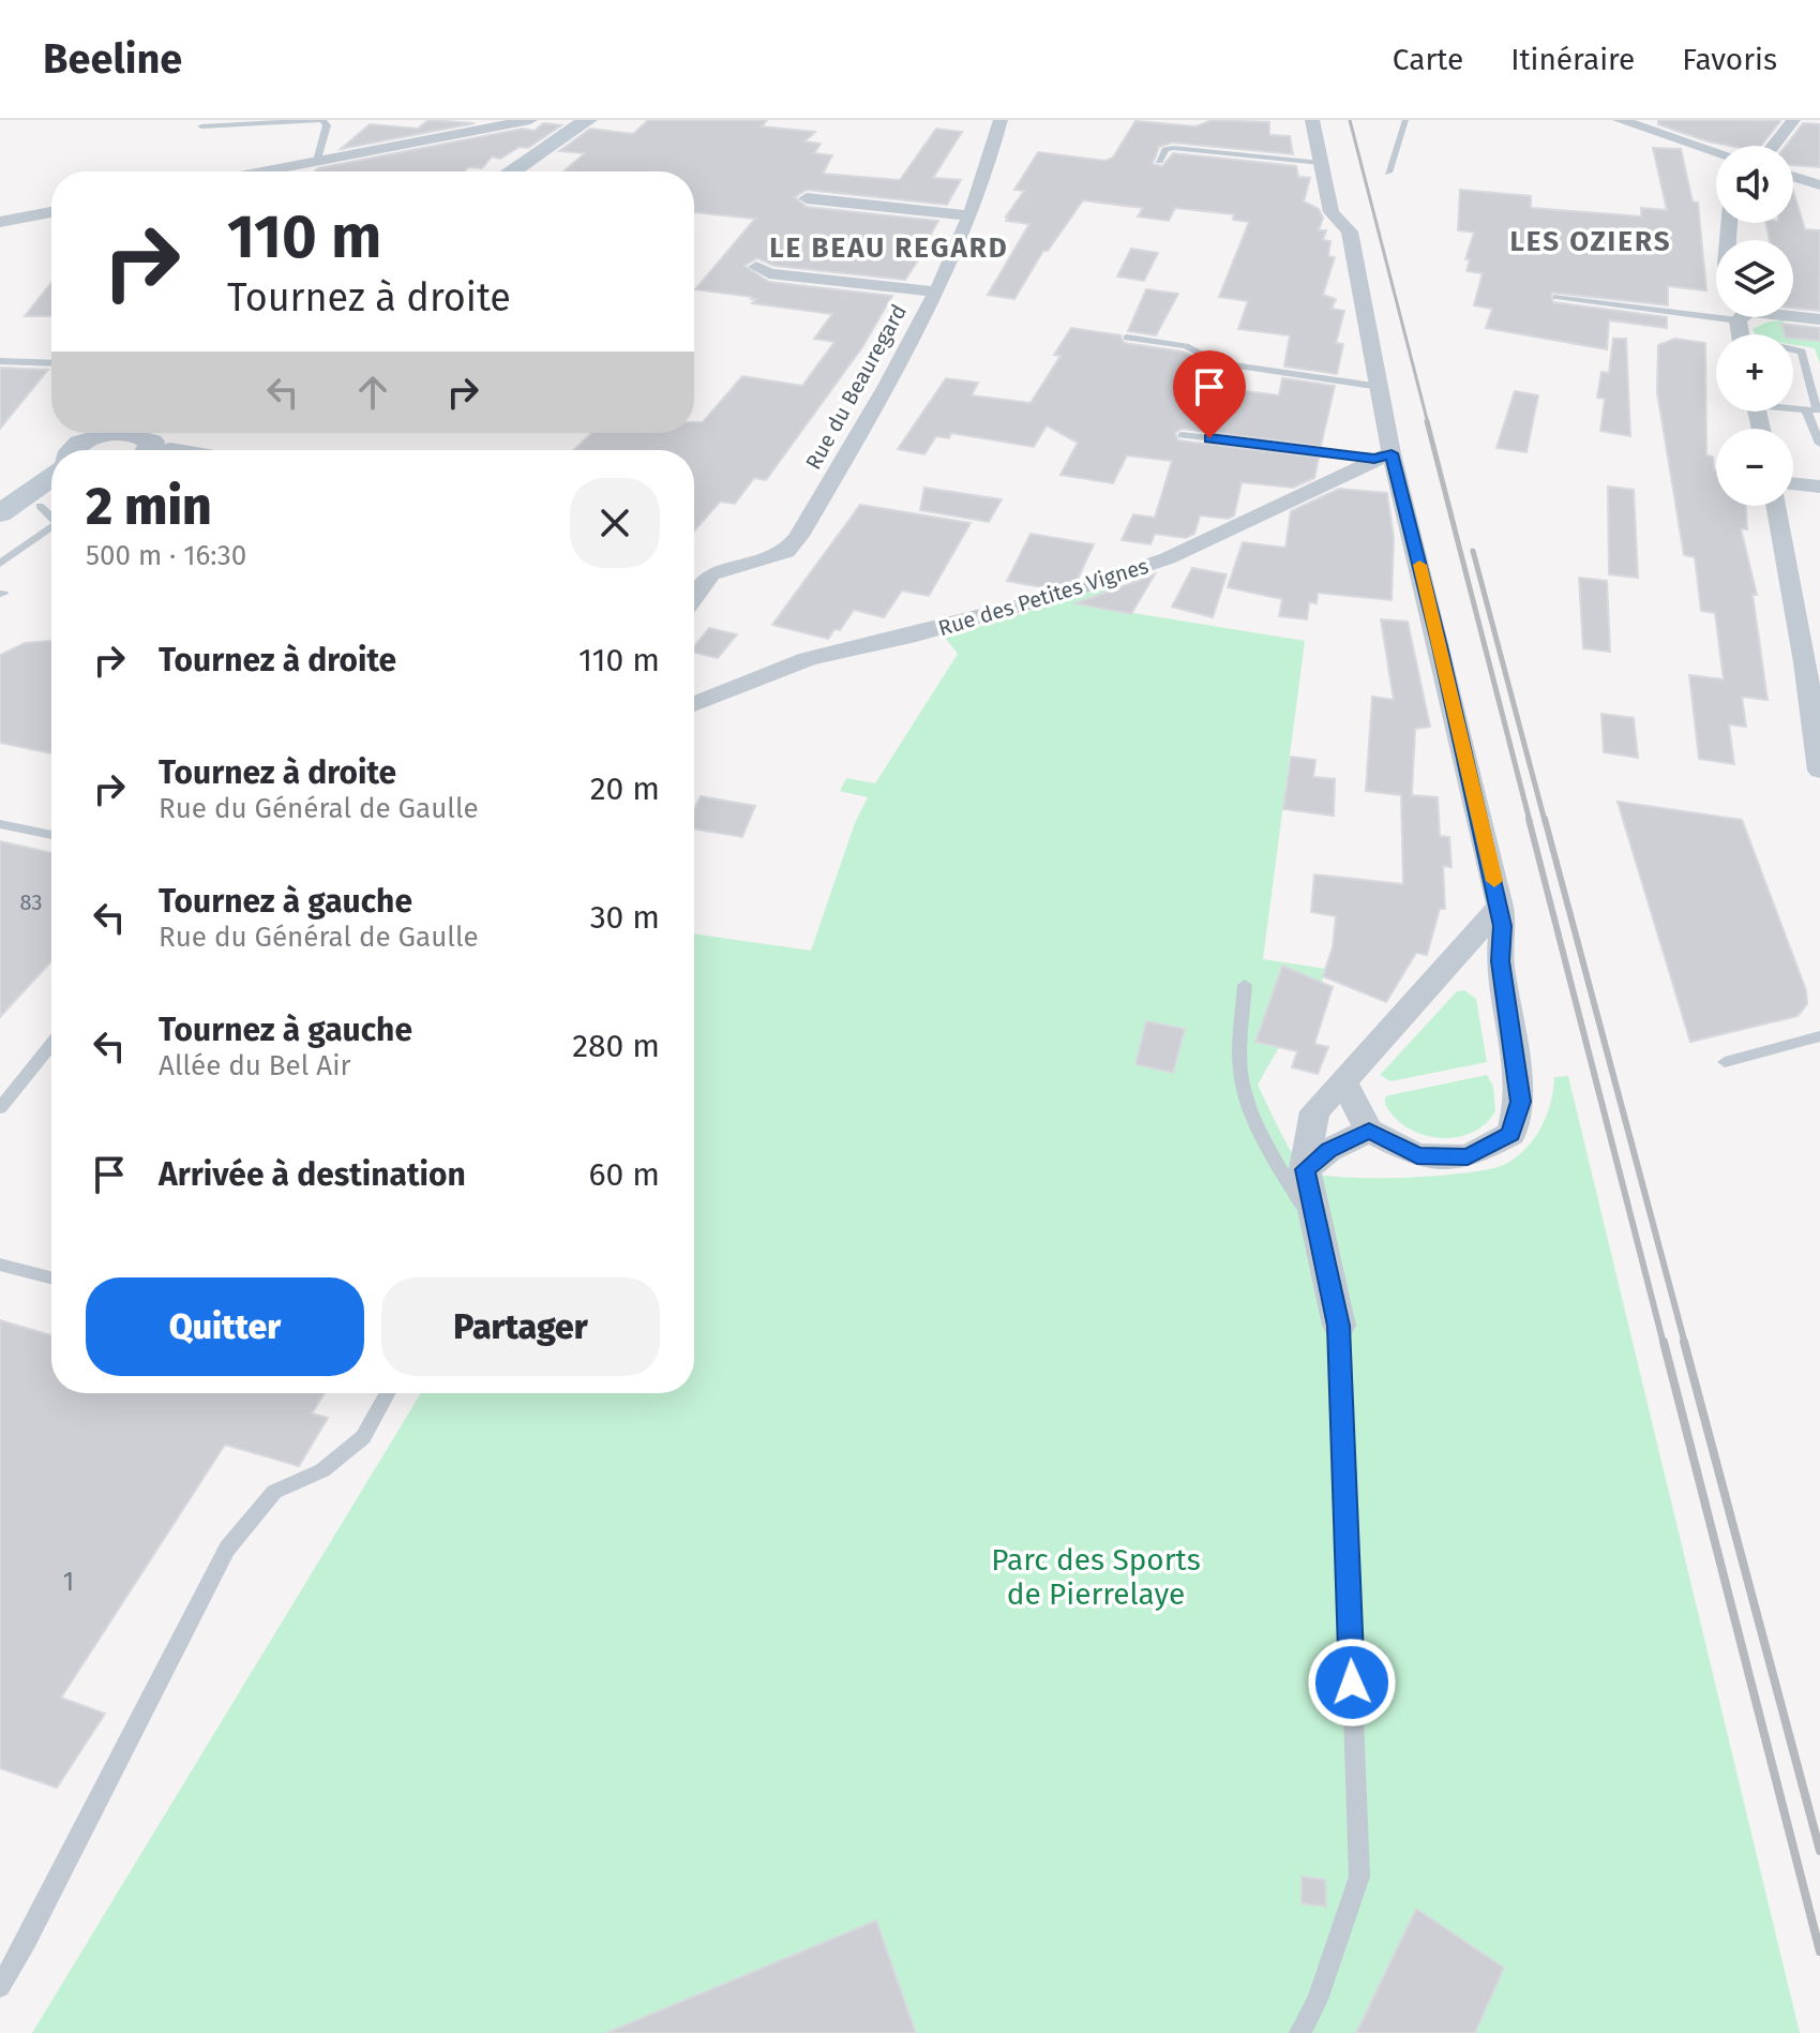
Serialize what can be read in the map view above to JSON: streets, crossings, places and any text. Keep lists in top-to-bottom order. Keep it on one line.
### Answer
{"streets":{"street":["Rue du Beauregard","Rue des Petites Vignes"]},"districts":["LES OZIERS","LE BEAU REGARD"],"parks":["Parc des Sports de Pierrelaye"],"house_numbers":["83","1"],"page":{"header":"Beeline","nav":["Carte","Itinéraire","Favoris"],"map_buttons":["+","−"],"turn":["110 m","Tournez à droite"],"heading":["2 min","500 m · 16:30"],"list":[{"name":"Tournez à droite","value":"110 m"},{"name":"Tournez à droite","note":"Rue du Général de Gaulle","value":"20 m"},{"name":"Tournez à gauche","note":"Rue du Général de Gaulle","value":"30 m"},{"name":"Tournez à gauche","note":"Allée du Bel Air","value":"280 m"},{"name":"Arrivée à destination","value":"60 m"}],"buttons":["Quitter","Partager"]}}
